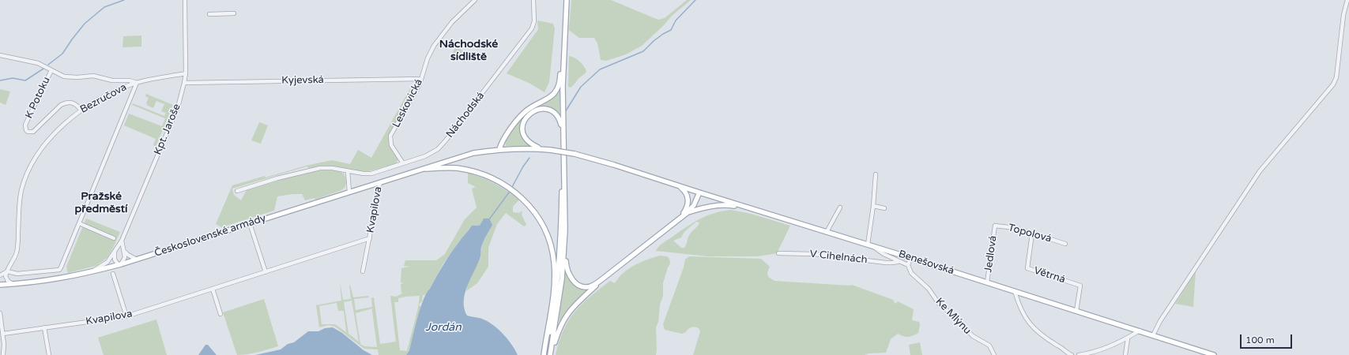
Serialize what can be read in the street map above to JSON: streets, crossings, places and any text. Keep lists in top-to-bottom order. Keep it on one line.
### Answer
{"streets":{"main road":["Československé armády","Benešovská"],"street":["Kyjevská","K Potoku","Bezručova","Leskovická","Náchodská","Kpt. Jaroše","Kvapilova","Topolová","Jedlová","V Cihelnách","Větrná","Ke Mlýnu"]},"crossings":[["Kyjevská","Leskovická"],["Kyjevská","Kpt. Jaroše"],["K Potoku","Bezručova"],["Bezručova","Kpt. Jaroše"],["Leskovická","Náchodská"],["Kpt. Jaroše","Československé armády"],["Kvapilova","Československé armády"],["Topolová","Jedlová"],["Topolová","Větrná"],["Československé armády","Benešovská"],["Jedlová","Benešovská"],["Benešovská","Větrná"]],"districts":["Náchodské sídliště","Pražské předměstí"],"water":["Jordán"],"scale_bar":"100 m"}
